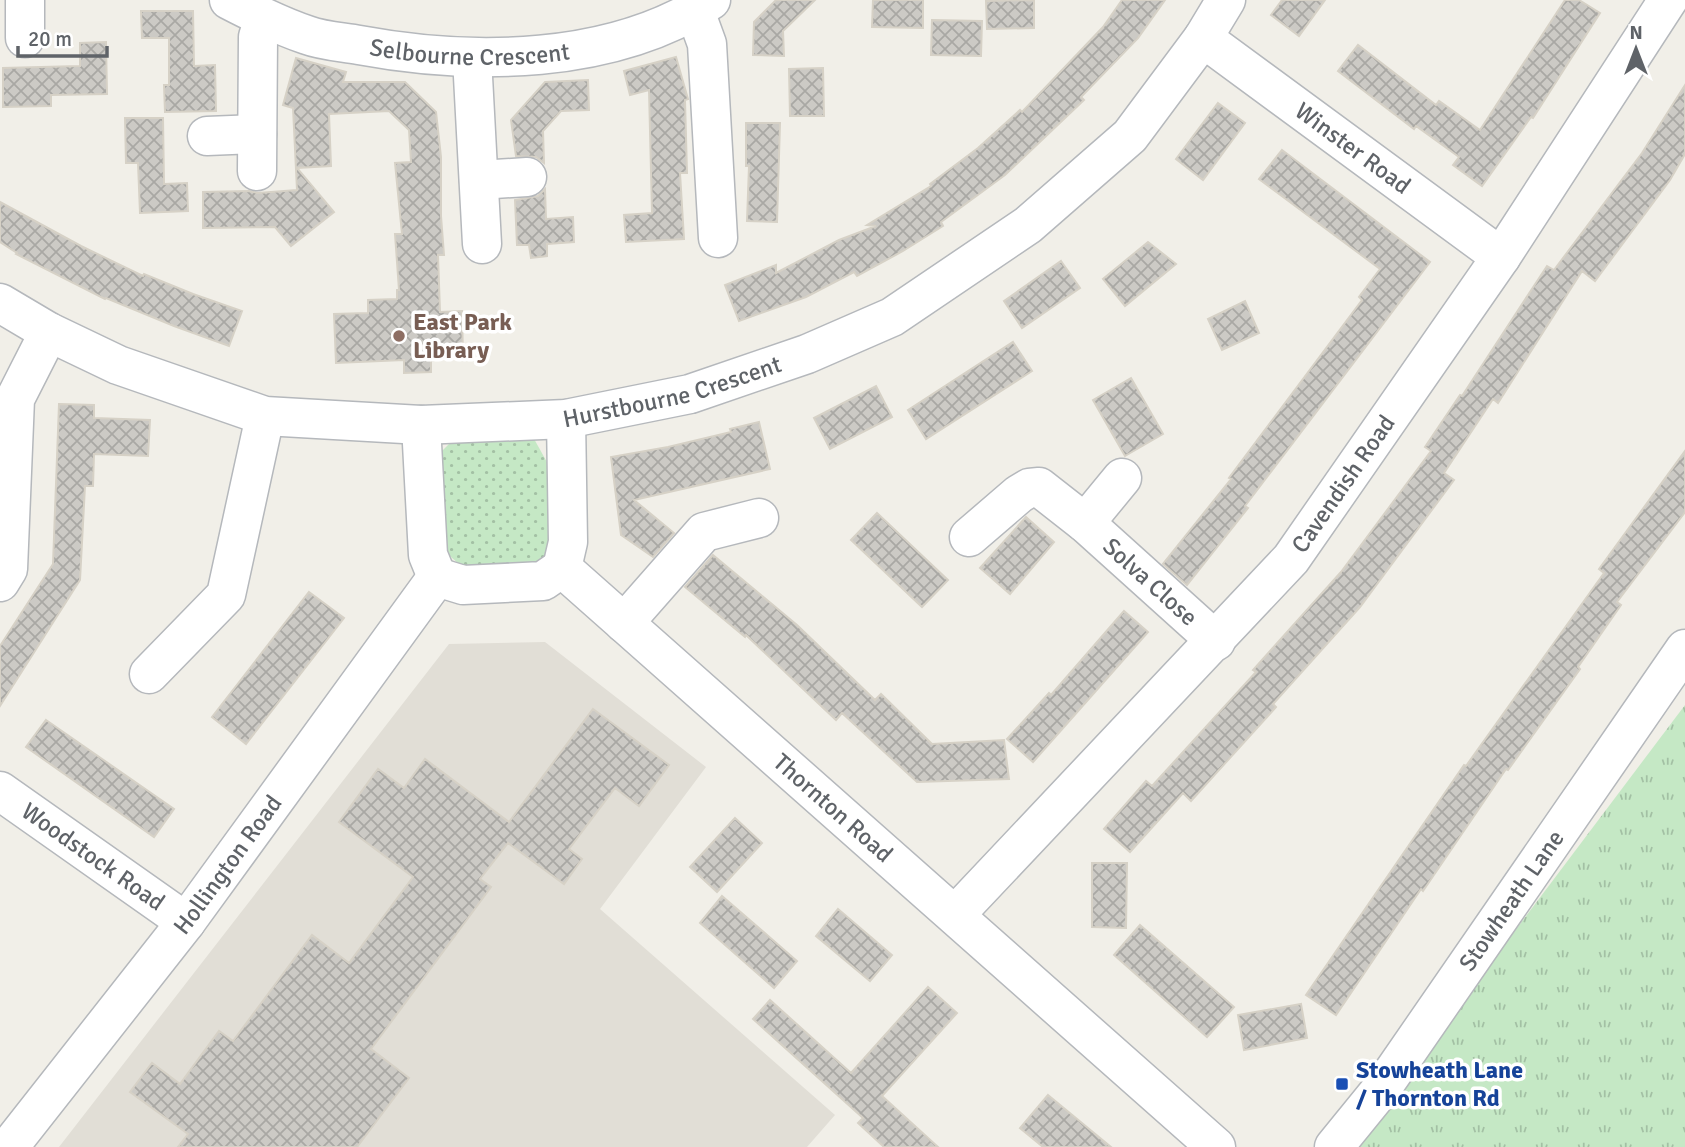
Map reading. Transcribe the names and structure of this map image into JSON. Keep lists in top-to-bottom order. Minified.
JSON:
{"streets":{"street":["Selbourne Crescent","Winster Road","Hurstbourne Crescent","Cavendish Road","Solva Close","Thornton Road","Woodstock Road","Hollington Road","Stowheath Lane"]},"crossings":[["Winster Road","Hurstbourne Crescent"],["Winster Road","Cavendish Road"],["Cavendish Road","Solva Close"],["Cavendish Road","Thornton Road"],["Woodstock Road","Hollington Road"]],"places":{"other":["East Park Library"],"transit":["Stowheath Lane / Thornton Rd"]},"scale_bar":"20 m","north":"top"}
